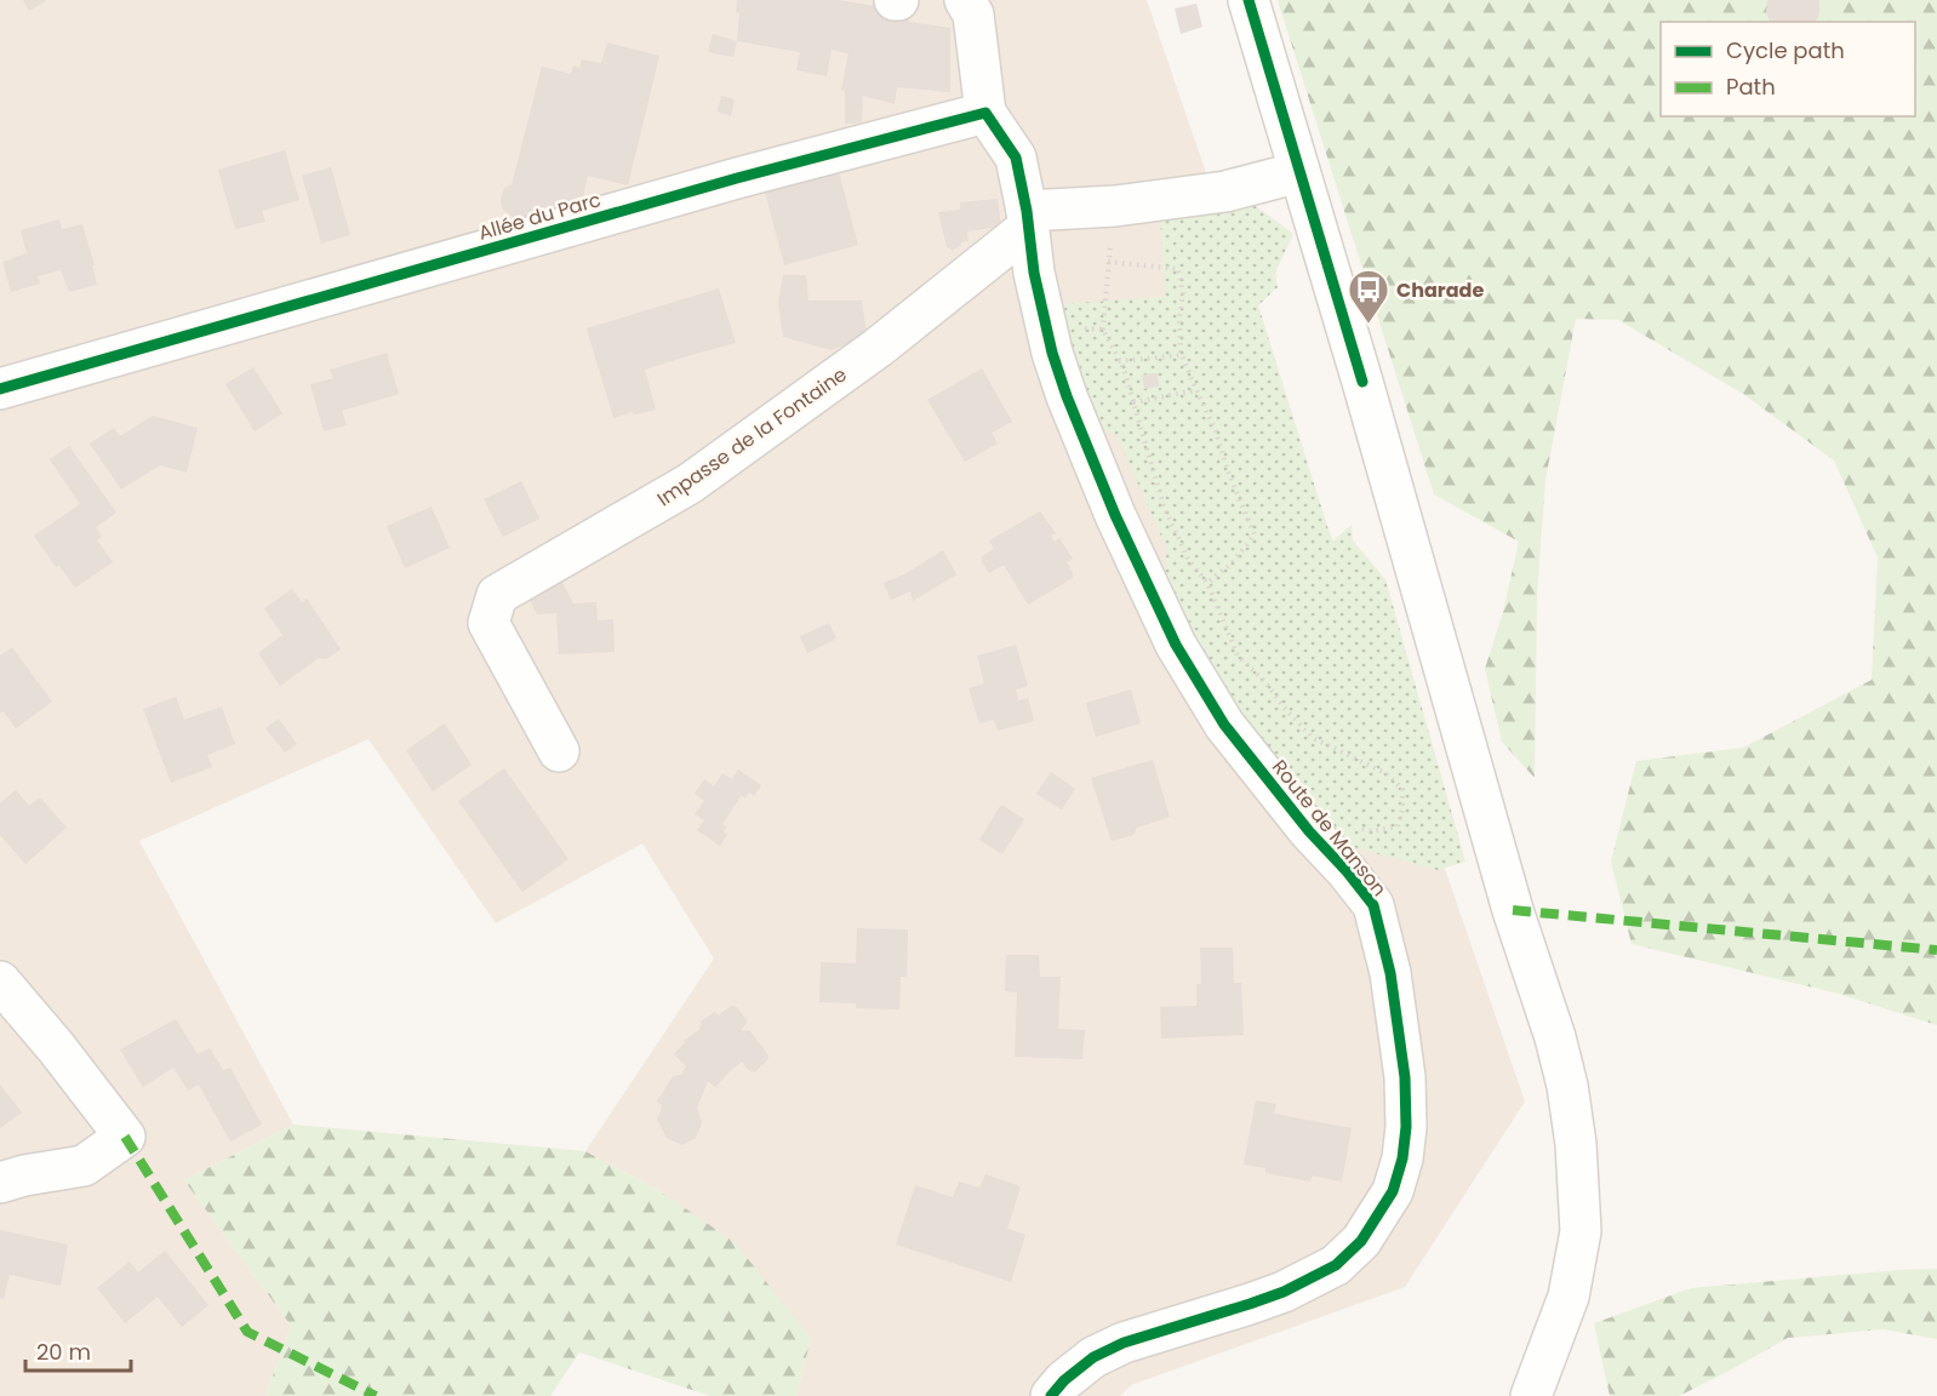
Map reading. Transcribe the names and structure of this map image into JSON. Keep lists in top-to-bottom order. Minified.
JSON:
{"streets":{"street":["Allée du Parc","Impasse de la Fontaine","Route de Manson"]},"crossings":[["Impasse de la Fontaine","Route de Manson"]],"places":{"bus stop":["Charade"]},"legend":["Cycle path","Path"],"scale_bar":"20 m"}
